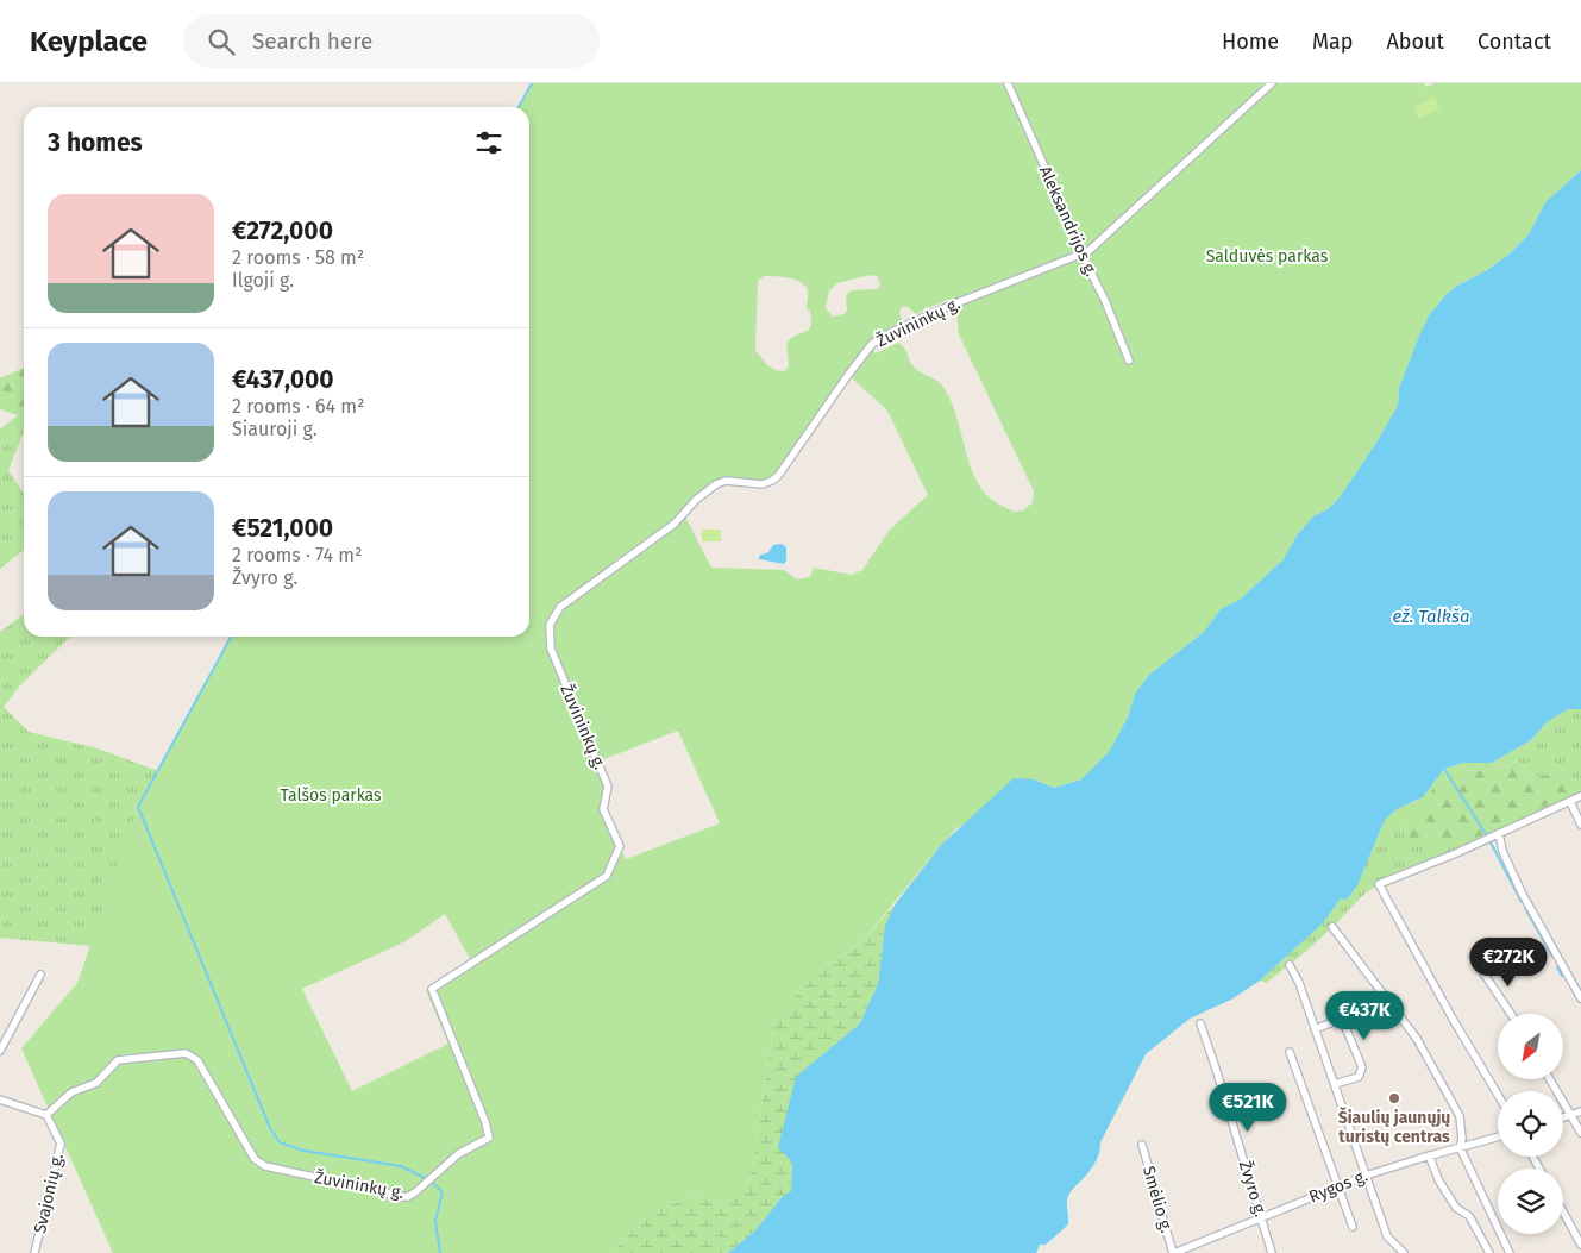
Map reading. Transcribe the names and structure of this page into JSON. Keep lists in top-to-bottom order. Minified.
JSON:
{"streets":{"street":["Aleksandrijos g.","Žuvininkų g.","Rygos g.","Žvyro g.","Svajonių g.","Smėlio g."]},"crossings":[["Aleksandrijos g.","Žuvininkų g."],["Žuvininkų g.","Svajonių g."],["Rygos g.","Žvyro g."],["Rygos g.","Smėlio g."]],"water":["ež. Talkša"],"parks":["Salduvės parkas","Talšos parkas"],"places":["Šiaulių jaunųjų turistų centras"],"north":"bottom left","page":{"header":"Keyplace","search":"Search here","nav":["Home","Map","About","Contact"],"heading":"3 homes","list":[{"name":"€272,000","note":"2 rooms · 58 m² · Ilgoji g."},{"name":"€437,000","note":"2 rooms · 64 m² · Siauroji g."},{"name":"€521,000","note":"2 rooms · 74 m² · Žvyro g."}],"price":["€272K","€437K","€521K"]}}
